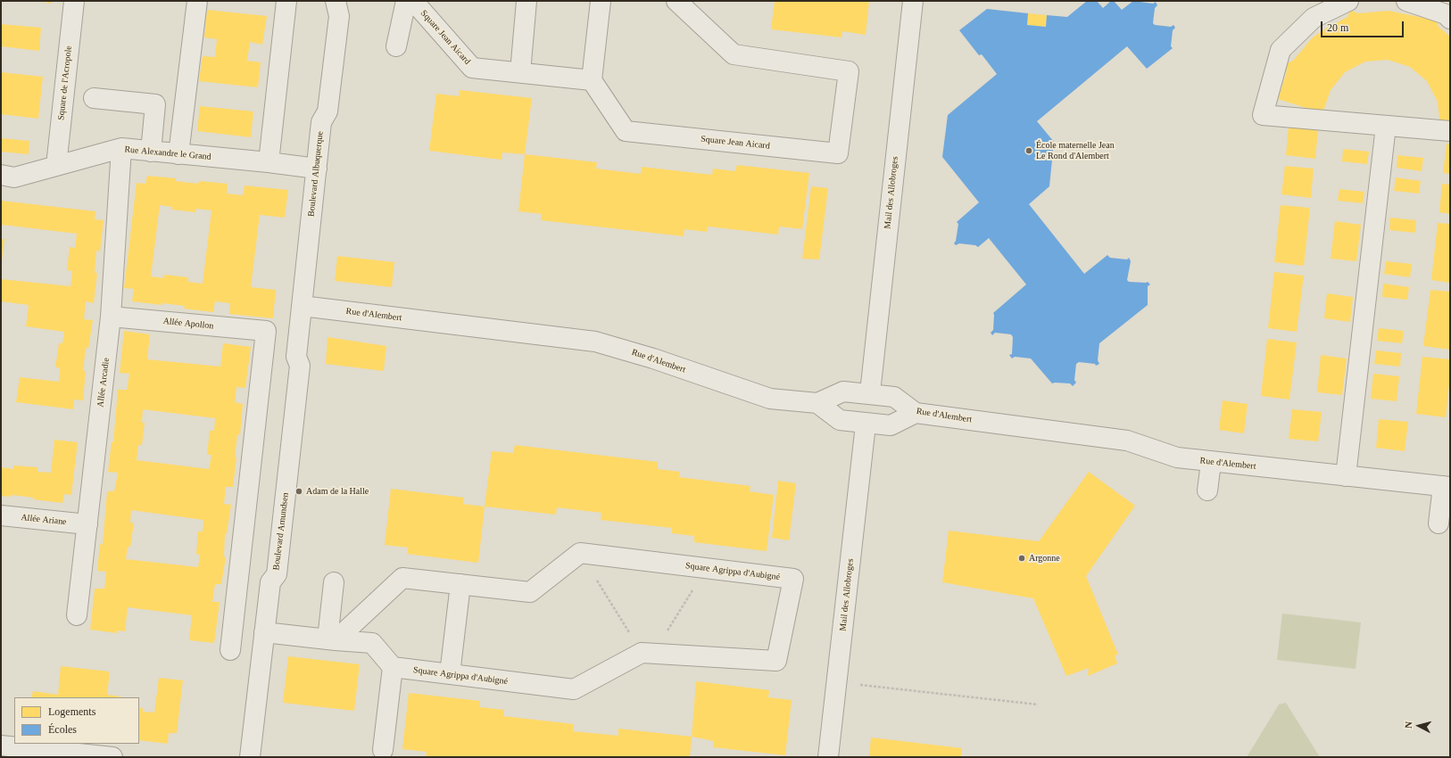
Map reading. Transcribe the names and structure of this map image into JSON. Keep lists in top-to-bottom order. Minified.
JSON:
{"streets":{"street":["Square Jean Aicard","Square de l'Acropole","Rue Alexandre le Grand","Boulevard Albuquerque","Mail des Allobroges","Rue d'Alembert","Allée Apollon","Allée Arcadie","Allée Ariane","Boulevard Amundsen","Square Agrippa d'Aubigné"]},"crossings":[["Square de l'Acropole","Rue Alexandre le Grand"],["Rue Alexandre le Grand","Boulevard Albuquerque"],["Rue Alexandre le Grand","Allée Arcadie"],["Boulevard Albuquerque","Rue d'Alembert"],["Boulevard Albuquerque","Boulevard Amundsen"],["Rue d'Alembert","Boulevard Amundsen"],["Allée Apollon","Allée Arcadie"],["Allée Arcadie","Allée Ariane"]],"places":["École maternelle Jean Le Rond d'Alembert","Adam de la Halle","Argonne"],"legend":["Logements","Écoles"],"scale_bar":"20 m","north":"left"}
